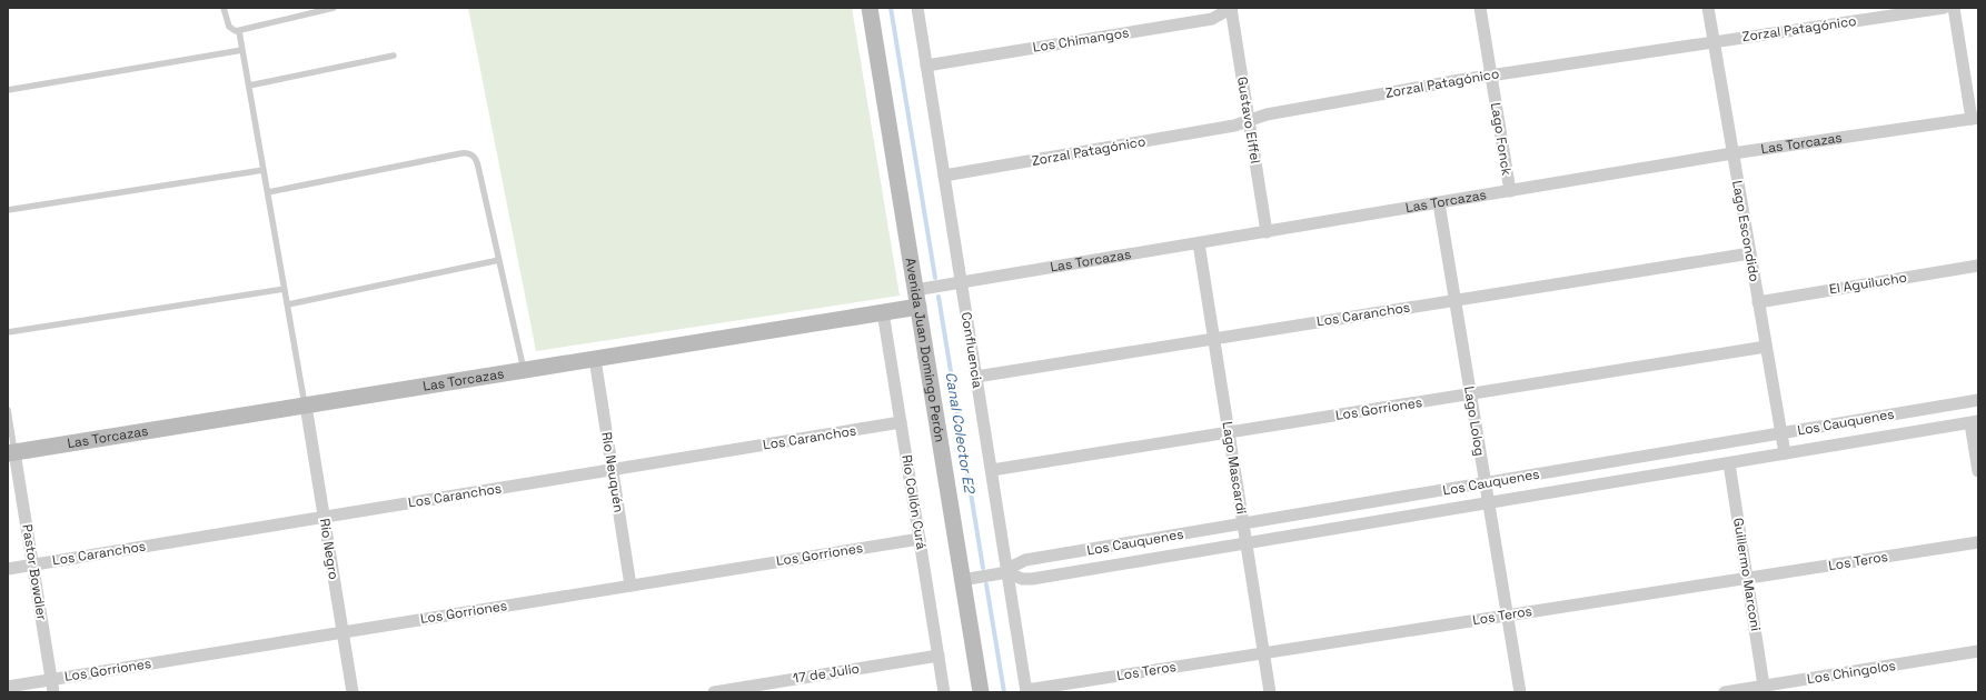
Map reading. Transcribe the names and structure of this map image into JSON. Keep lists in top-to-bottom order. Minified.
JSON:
{"streets":{"street":["Zorzal Patagónico","Los Chimangos","Gustavo Eiffel","Lago Fonck","Las Torcazas","Lago Escondido","El Aguilucho","Los Caranchos","Avenida Juan Domingo Perón","Confluencia","Los Gorriones","Lago Lolog","Los Cauquenes","Lago Mascardi","Río Neuquén","Río Collón Curá","Río Negro","Los Teros","Pastor Bowdler","Guillermo Marconi","Los Chingolos","17 de Julio"]},"crossings":[["Zorzal Patagónico","Gustavo Eiffel"],["Zorzal Patagónico","Lago Fonck"],["Zorzal Patagónico","Lago Escondido"],["Zorzal Patagónico","Confluencia"],["Los Chimangos","Gustavo Eiffel"],["Los Chimangos","Confluencia"],["Gustavo Eiffel","Las Torcazas"],["Lago Fonck","Las Torcazas"],["Las Torcazas","Lago Escondido"],["Las Torcazas","Avenida Juan Domingo Perón"],["Las Torcazas","Confluencia"],["Las Torcazas","Lago Lolog"],["Las Torcazas","Lago Mascardi"],["Las Torcazas","Río Neuquén"],["Las Torcazas","Río Collón Curá"],["Las Torcazas","Río Negro"],["Las Torcazas","Pastor Bowdler"],["Lago Escondido","El Aguilucho"],["Lago Escondido","Los Caranchos"],["Lago Escondido","Los Gorriones"],["Lago Escondido","Los Cauquenes"],["Los Caranchos","Confluencia"],["Los Caranchos","Lago Lolog"],["Los Caranchos","Lago Mascardi"],["Los Caranchos","Río Neuquén"],["Los Caranchos","Río Collón Curá"],["Los Caranchos","Río Negro"],["Los Caranchos","Pastor Bowdler"],["Avenida Juan Domingo Perón","Los Cauquenes"],["Confluencia","Los Gorriones"],["Confluencia","Los Cauquenes"],["Confluencia","Los Teros"],["Los Gorriones","Lago Lolog"],["Los Gorriones","Lago Mascardi"],["Los Gorriones","Río Neuquén"],["Los Gorriones","Río Collón Curá"],["Los Gorriones","Río Negro"],["Los Gorriones","Pastor Bowdler"],["Lago Lolog","Los Cauquenes"],["Lago Lolog","Los Teros"],["Los Cauquenes","Lago Mascardi"],["Los Cauquenes","Guillermo Marconi"],["Lago Mascardi","Los Teros"],["Río Collón Curá","17 de Julio"],["Los Teros","Guillermo Marconi"],["Guillermo Marconi","Los Chingolos"]],"water":["Canal Colector E2"]}
